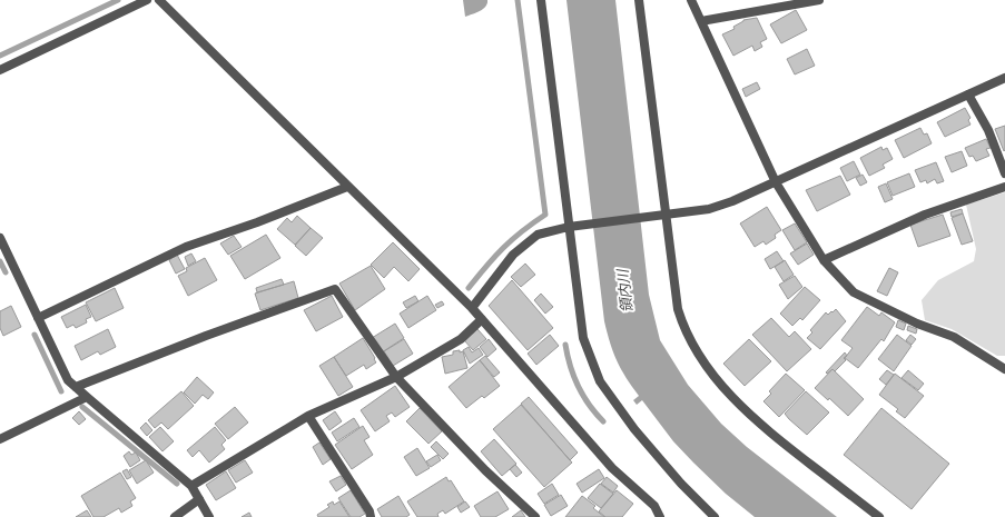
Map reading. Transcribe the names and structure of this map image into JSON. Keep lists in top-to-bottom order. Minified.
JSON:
{"water":["領内川"]}
